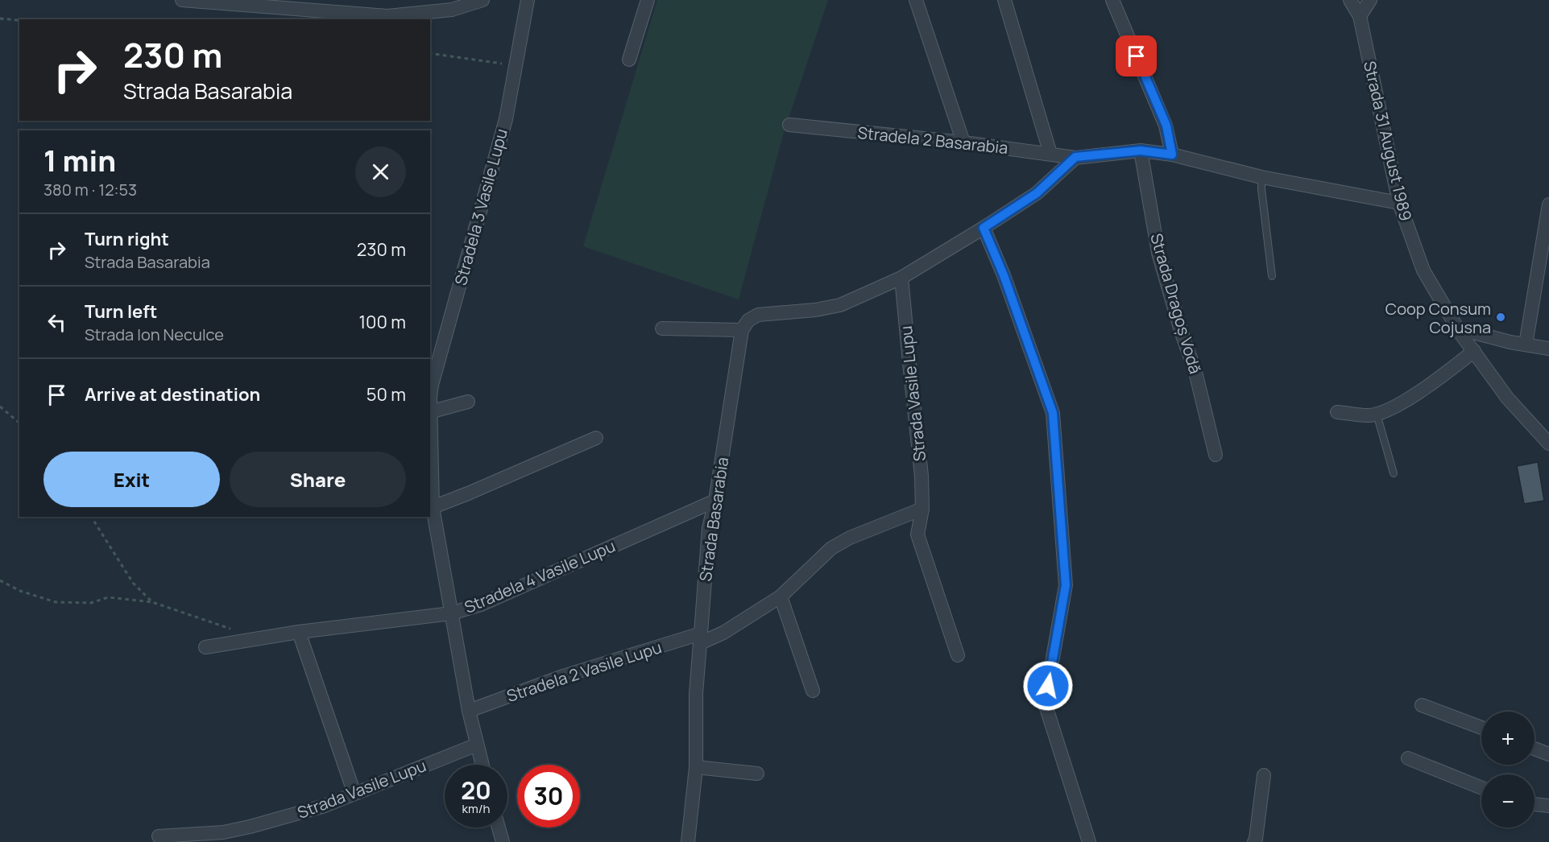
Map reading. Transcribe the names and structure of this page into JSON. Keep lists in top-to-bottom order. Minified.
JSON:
{"streets":{"street":["Stradela 2 Basarabia","Strada 31 August 1989","Stradela 3 Vasile Lupu","Strada Dragoș Vodă","Strada Vasile Lupu","Strada Basarabia","Stradela 4 Vasile Lupu","Stradela 2 Vasile Lupu"]},"crossings":[["Stradela 3 Vasile Lupu","Strada Vasile Lupu"],["Stradela 3 Vasile Lupu","Stradela 4 Vasile Lupu"],["Stradela 3 Vasile Lupu","Stradela 2 Vasile Lupu"],["Strada Basarabia","Stradela 4 Vasile Lupu"],["Strada Basarabia","Stradela 2 Vasile Lupu"]],"places":["Coop Consum Cojusna"],"page":{"turn":["230 m","Strada Basarabia"],"heading":["1 min","380 m · 12:53"],"list":[{"name":"Turn right","note":"Strada Basarabia","value":"230 m"},{"name":"Turn left","note":"Strada Ion Neculce","value":"100 m"},{"name":"Arrive at destination","value":"50 m"}],"buttons":["Exit","Share"],"map_buttons":["+","−"],"speed":"20 km/h","limit":"30"}}
